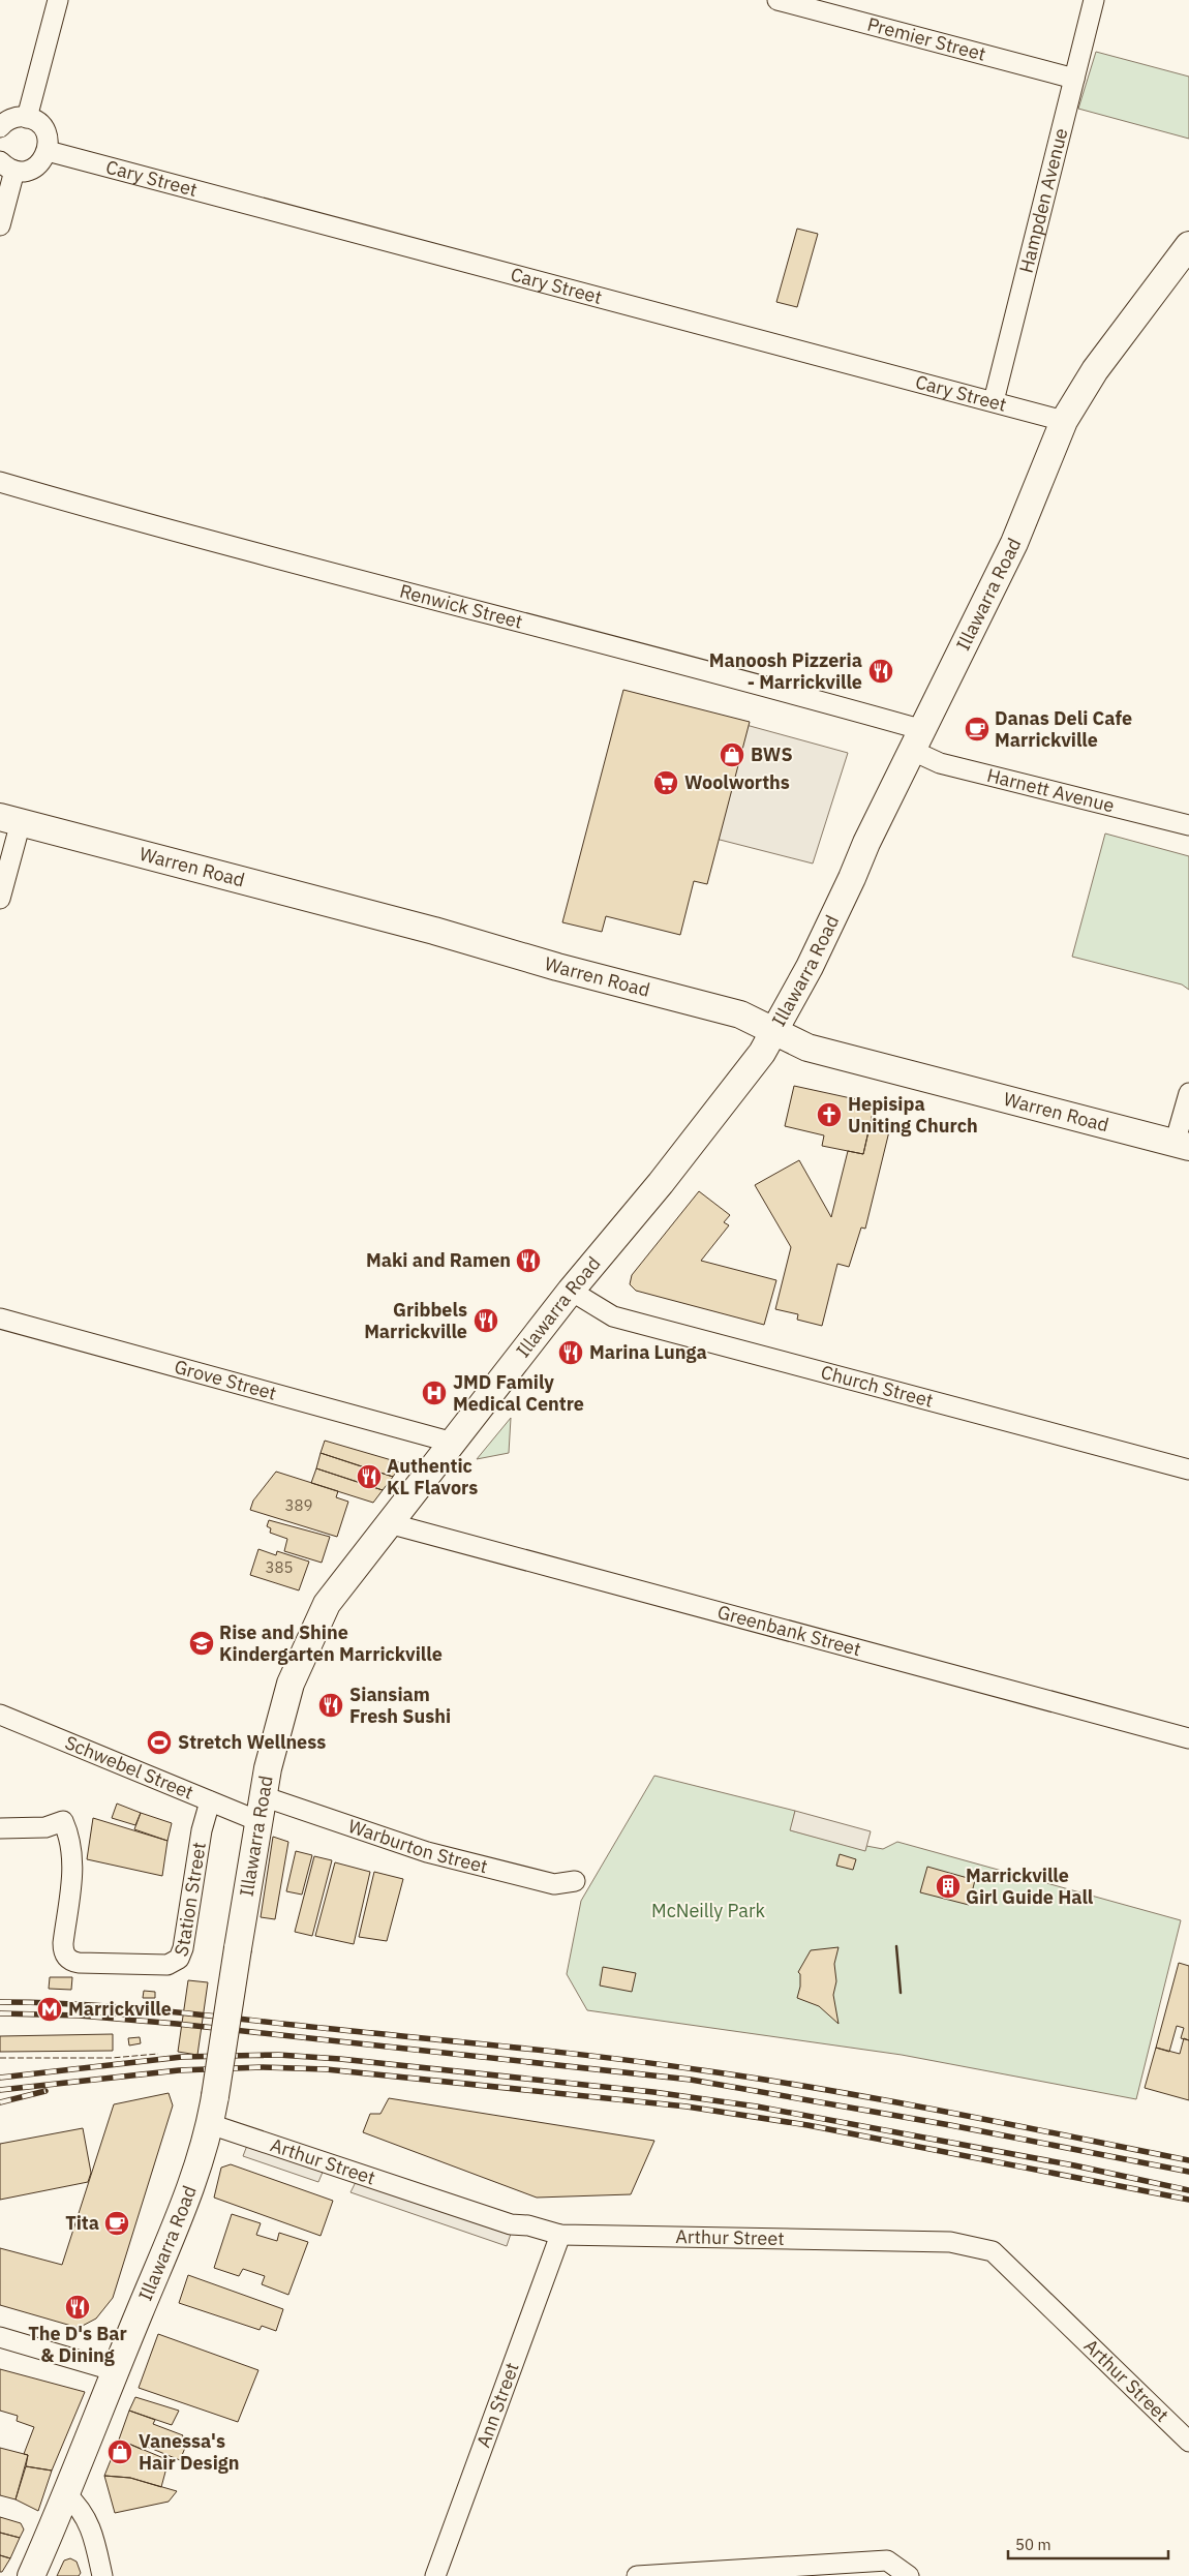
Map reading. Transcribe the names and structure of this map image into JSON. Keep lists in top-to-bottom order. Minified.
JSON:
{"streets":{"main road":["Illawarra Road","Warren Road"],"street":["Premier Street","Cary Street","Hampden Avenue","Renwick Street","Harnett Avenue","Grove Street","Church Street","Greenbank Street","Schwebel Street","Warburton Street","Station Street","Arthur Street","Ann Street"]},"crossings":[["Premier Street","Hampden Avenue"],["Cary Street","Hampden Avenue"],["Cary Street","Illawarra Road"],["Illawarra Road","Renwick Street"],["Illawarra Road","Harnett Avenue"],["Illawarra Road","Warren Road"],["Illawarra Road","Grove Street"],["Illawarra Road","Church Street"],["Illawarra Road","Greenbank Street"],["Illawarra Road","Schwebel Street"],["Illawarra Road","Warburton Street"],["Illawarra Road","Arthur Street"],["Renwick Street","Harnett Avenue"],["Schwebel Street","Warburton Street"],["Schwebel Street","Station Street"],["Arthur Street","Ann Street"]],"parks":["McNeilly Park"],"places":{"restaurant":["Manoosh Pizzeria - Marrickville","Maki and Ramen","Gribbels Marrickville","Marina Lunga","Authentic KL Flavors","Siansiam Fresh Sushi","The D's Bar & Dining"],"cafe":["Danas Deli Cafe Marrickville","Tita"],"shop":["BWS","Vanessa's Hair Design"],"supermarket":["Woolworths"],"church":["Hepisipa Uniting Church"],"hospital":["JMD Family Medical Centre"],"school or university":["Rise and Shine Kindergarten Marrickville"],"sports":["Stretch Wellness"],"building":["Marrickville Girl Guide Hall"],"metro station":["Marrickville"]},"house_numbers":["389","385"],"scale_bar":"50 m"}
